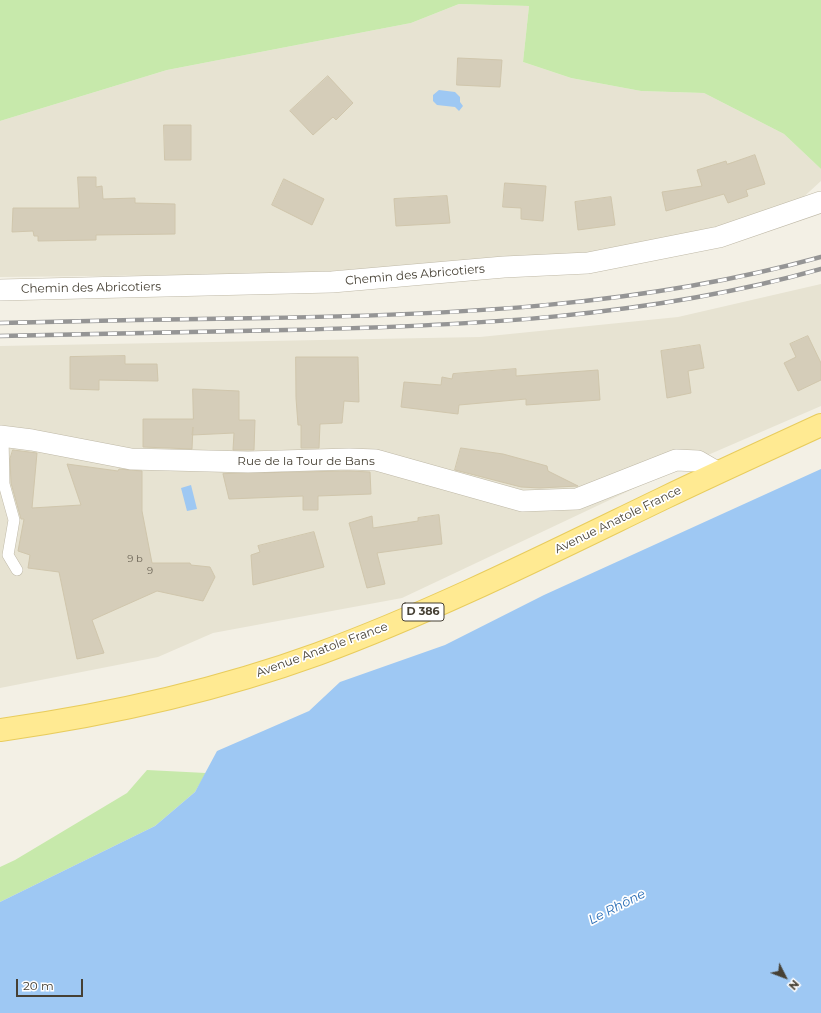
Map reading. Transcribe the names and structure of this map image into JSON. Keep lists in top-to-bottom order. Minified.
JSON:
{"streets":{"main road":["Avenue Anatole France","D 386"],"street":["Chemin des Abricotiers","Rue de la Tour de Bans"]},"crossings":[["Rue de la Tour de Bans","Avenue Anatole France"]],"water":["Le Rhône"],"house_numbers":["9 b","9"],"scale_bar":"20 m","north":"bottom right"}
